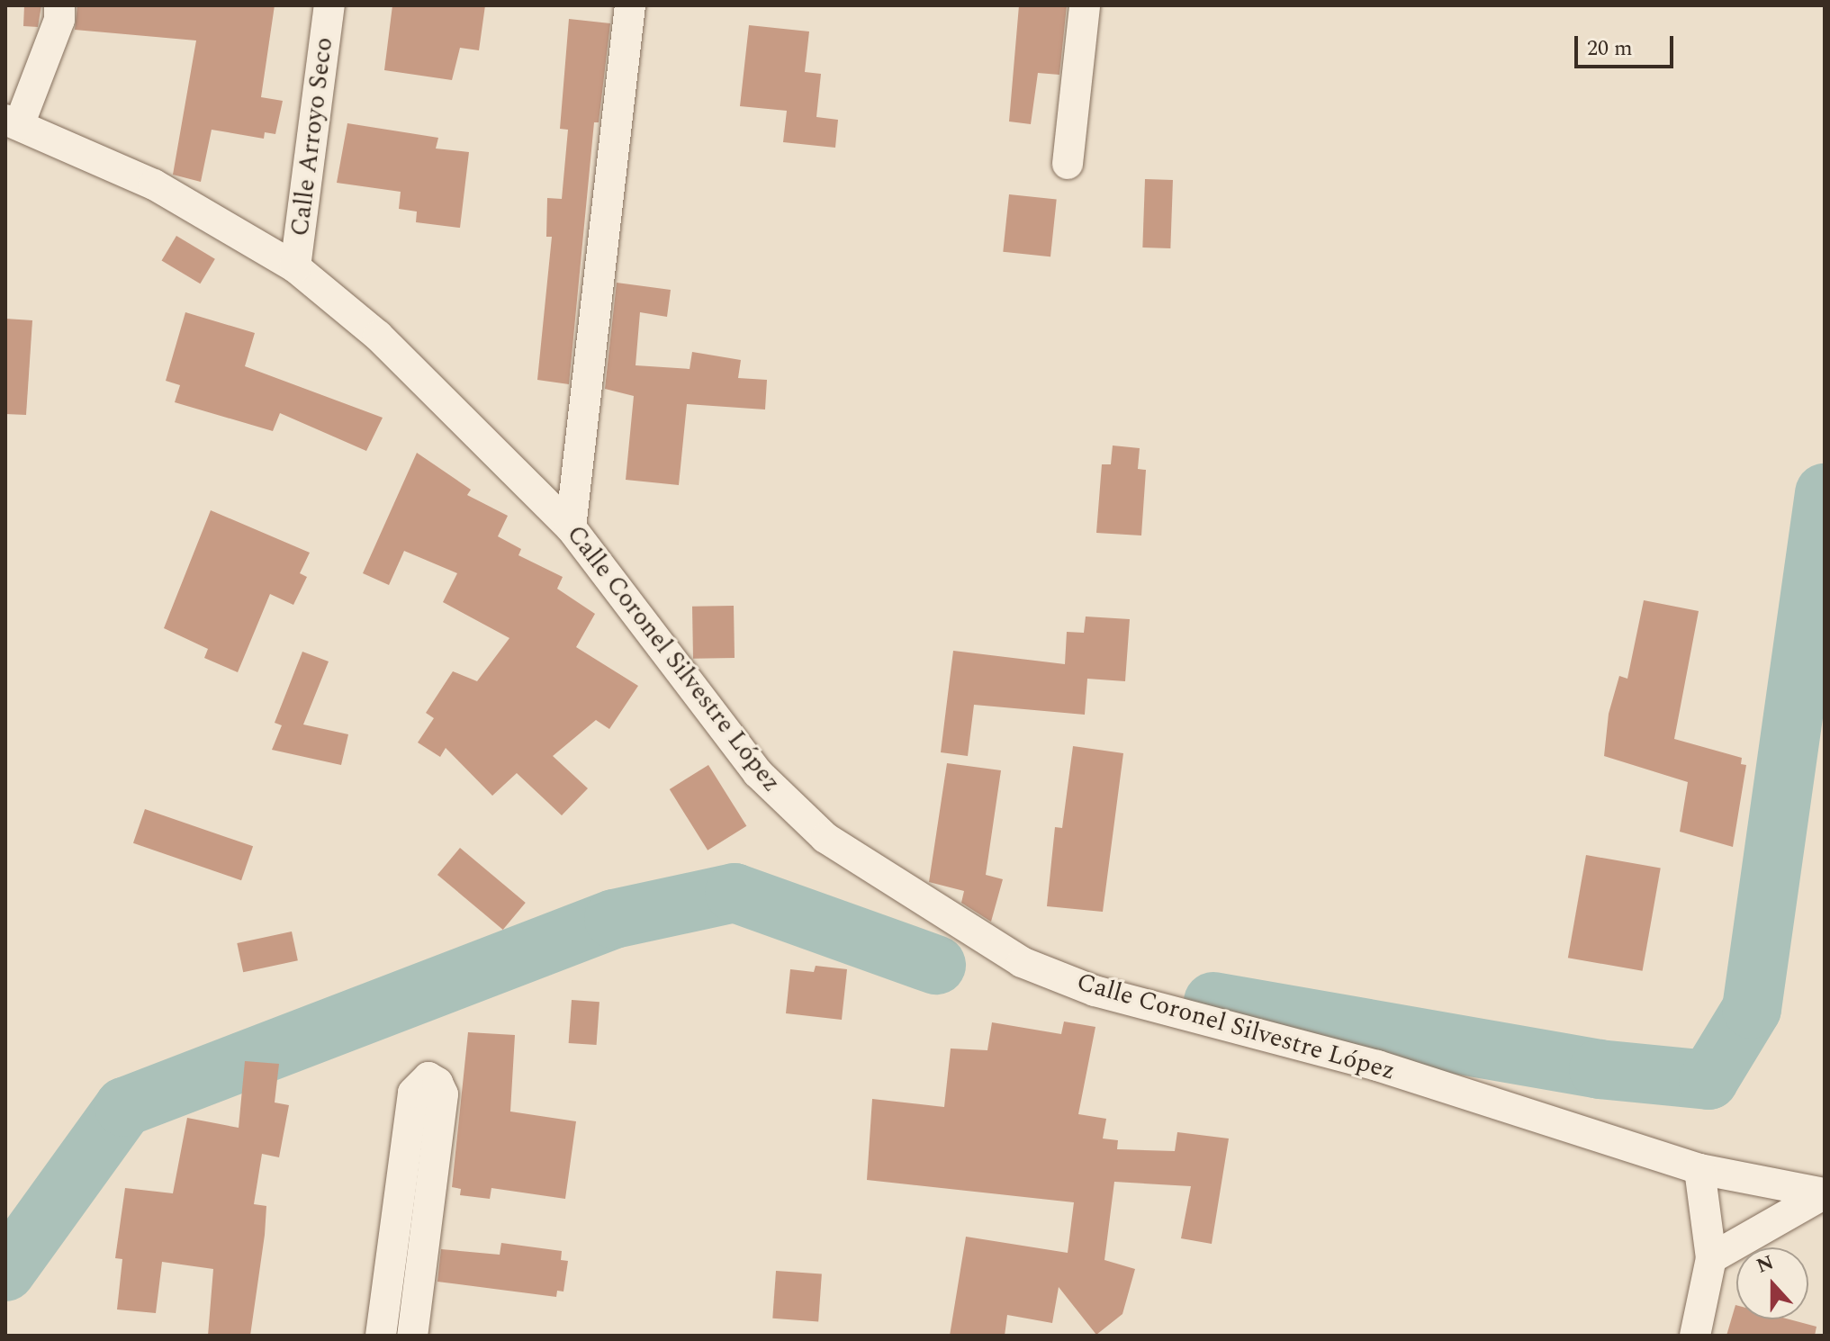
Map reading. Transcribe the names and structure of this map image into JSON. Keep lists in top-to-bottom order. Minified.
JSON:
{"streets":{"street":["Calle Arroyo Seco","Calle Coronel Silvestre López"]},"crossings":[["Calle Arroyo Seco","Calle Coronel Silvestre López"]],"scale_bar":"20 m","north":"top"}
